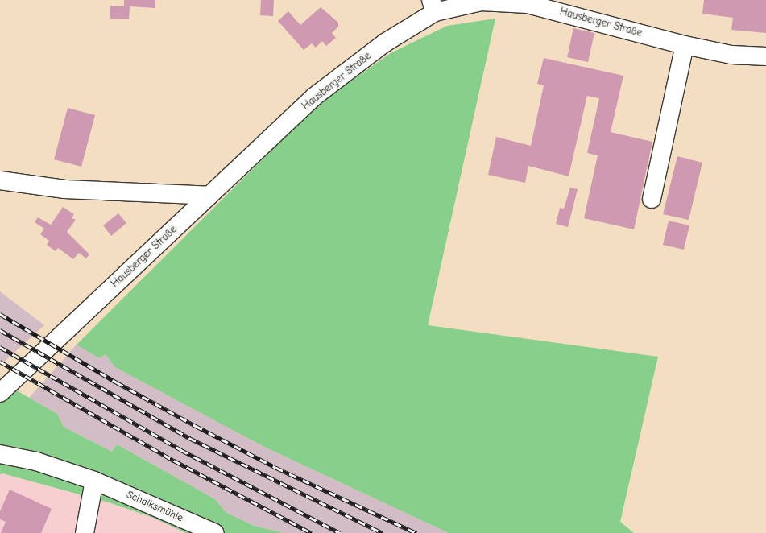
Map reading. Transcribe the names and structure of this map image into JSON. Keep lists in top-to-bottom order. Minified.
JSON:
{"streets":{"main road":["Hausberger Straße","Schalksmühle"]}}
